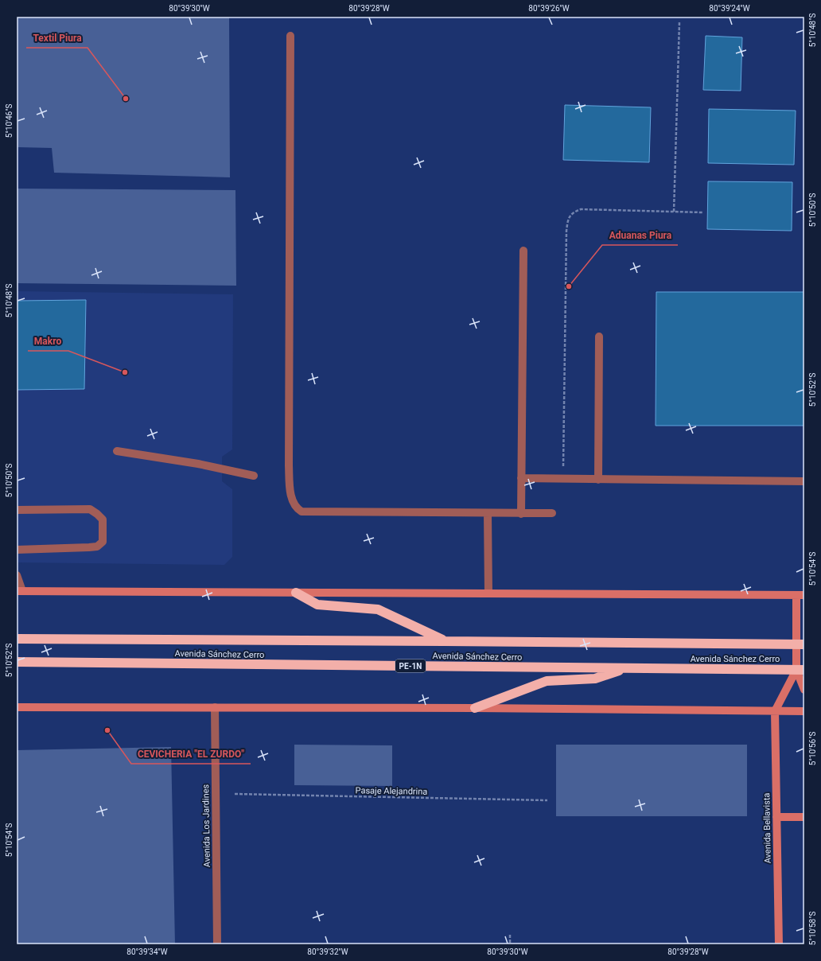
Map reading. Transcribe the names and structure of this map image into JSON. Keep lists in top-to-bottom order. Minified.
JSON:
{"streets":{"highway":["Avenida Sánchez Cerro","PE-1N"],"main road":["Avenida Bellavista"],"street":["Avenida Los Jardines"],"path":["Pasaje Alejandrina"]},"places":["Textil Piura","Aduanas Piura","Makro","CEVICHERIA \"EL ZURDO\""],"coordinates":["80°39'30\"W","80°39'28\"W","80°39'26\"W","80°39'24\"W","5°10'48\"S","5°10'46\"S","5°10'50\"S","5°10'52\"S","5°10'54\"S","5°10'56\"S","5°10'58\"S","80°39'34\"W","80°39'32\"W"]}
